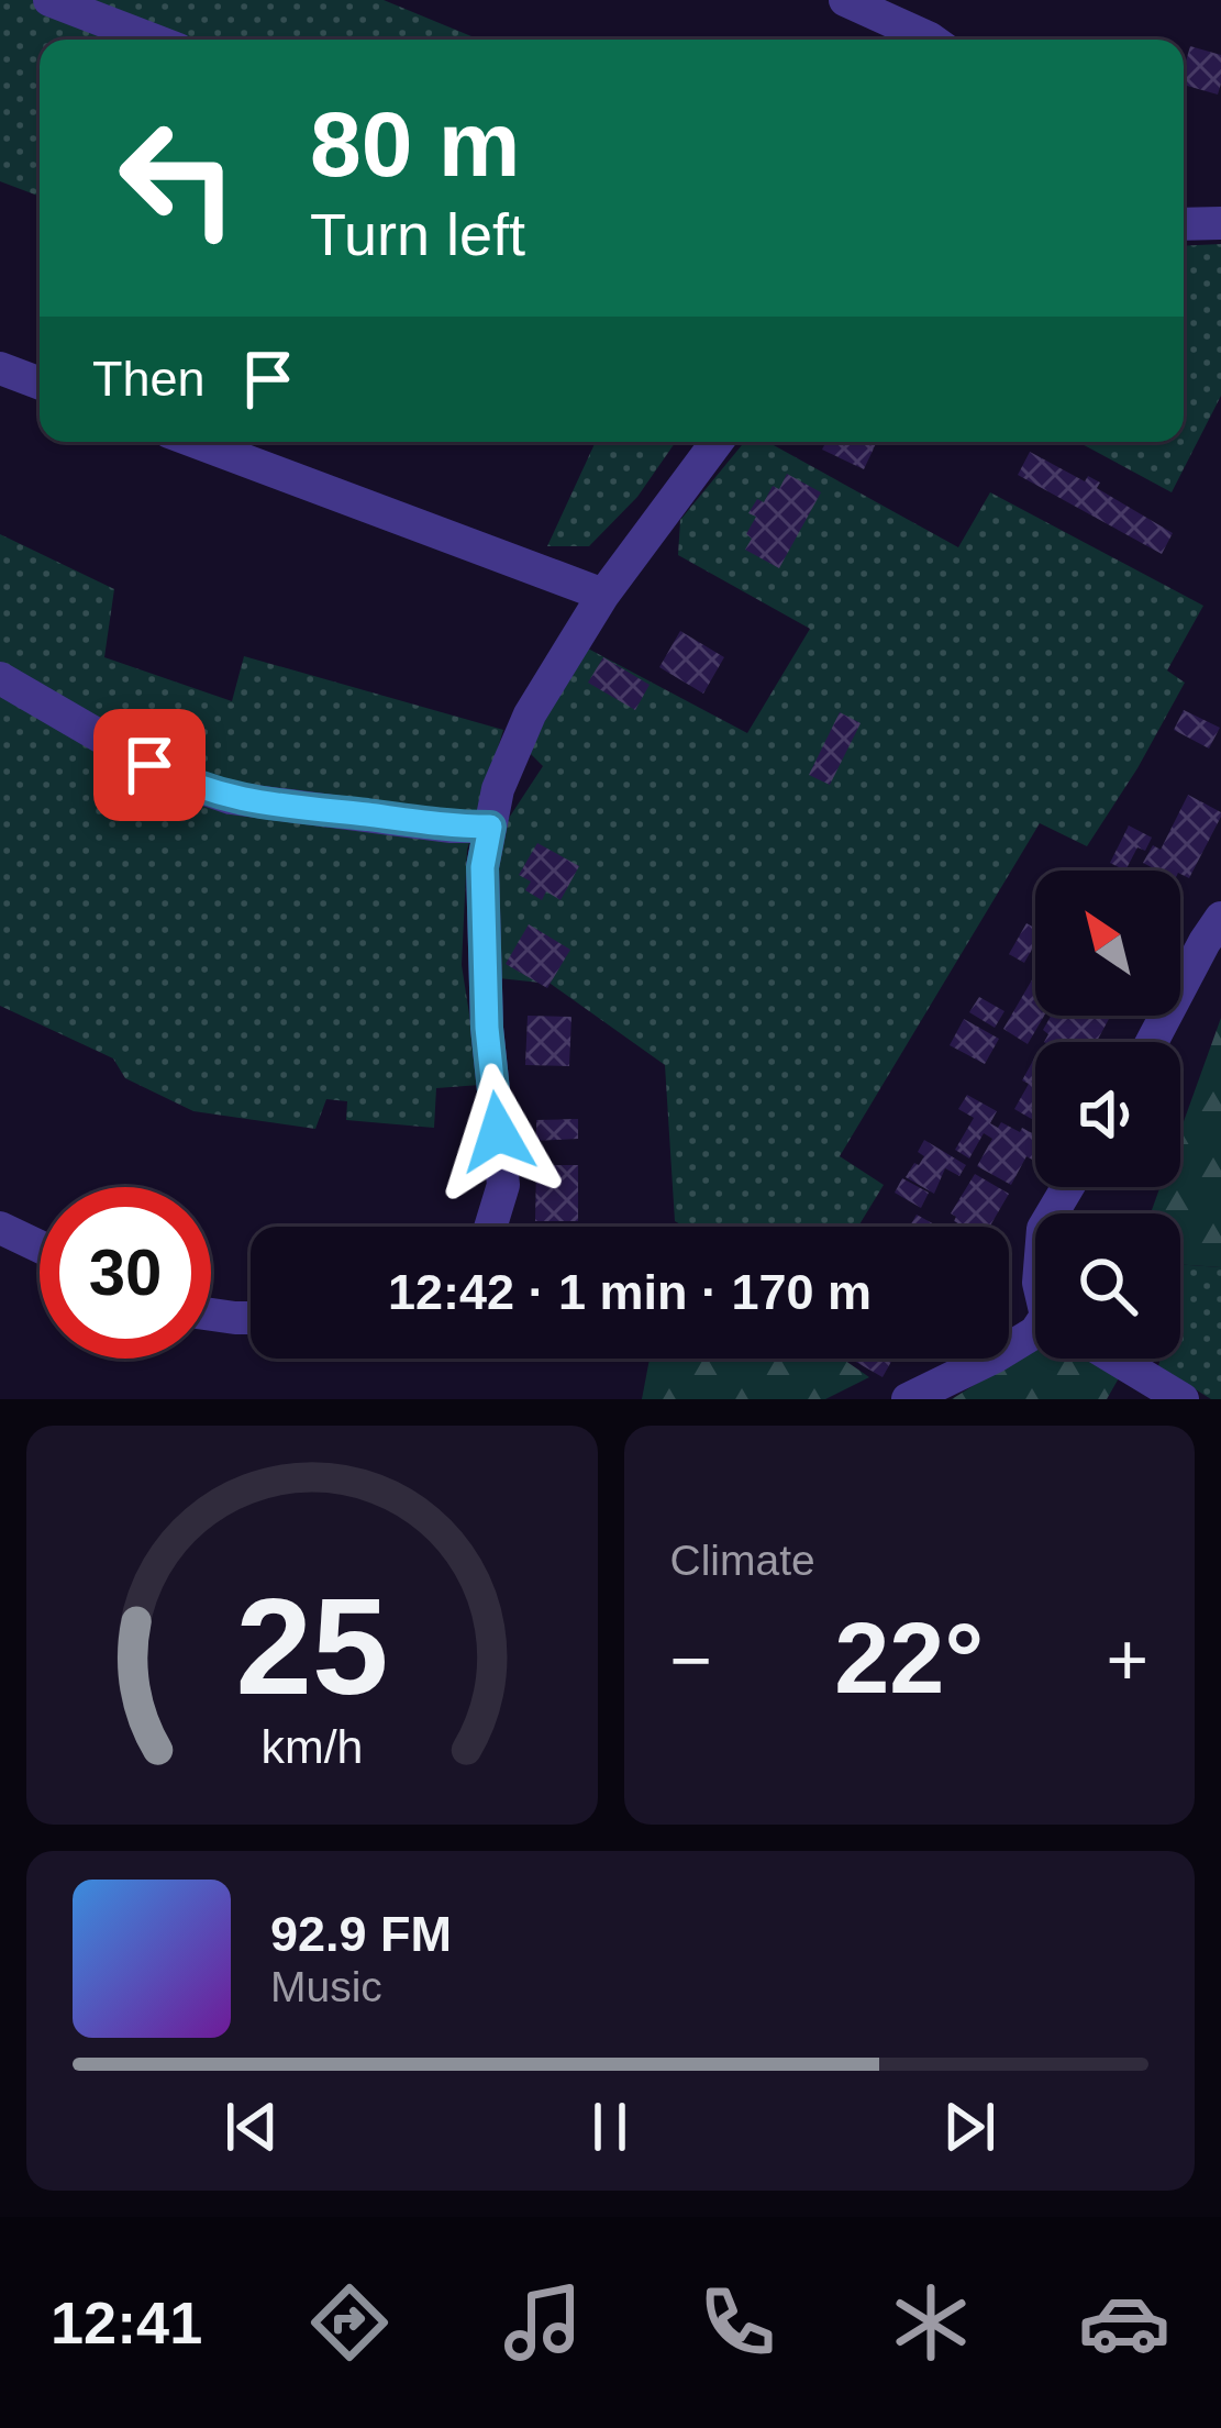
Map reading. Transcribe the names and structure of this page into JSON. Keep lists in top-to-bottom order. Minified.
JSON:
{"north":"top left","page":{"turn":["80 m","Turn left"],"then":"Then","limit":"30","trip":"12:42 · 1 min · 170 m","tile":"Climate","heat":["−","22°","+"],"song":["92.9 FM","Music"],"tabs":"12:41","gauge":["25","km/h"]}}
